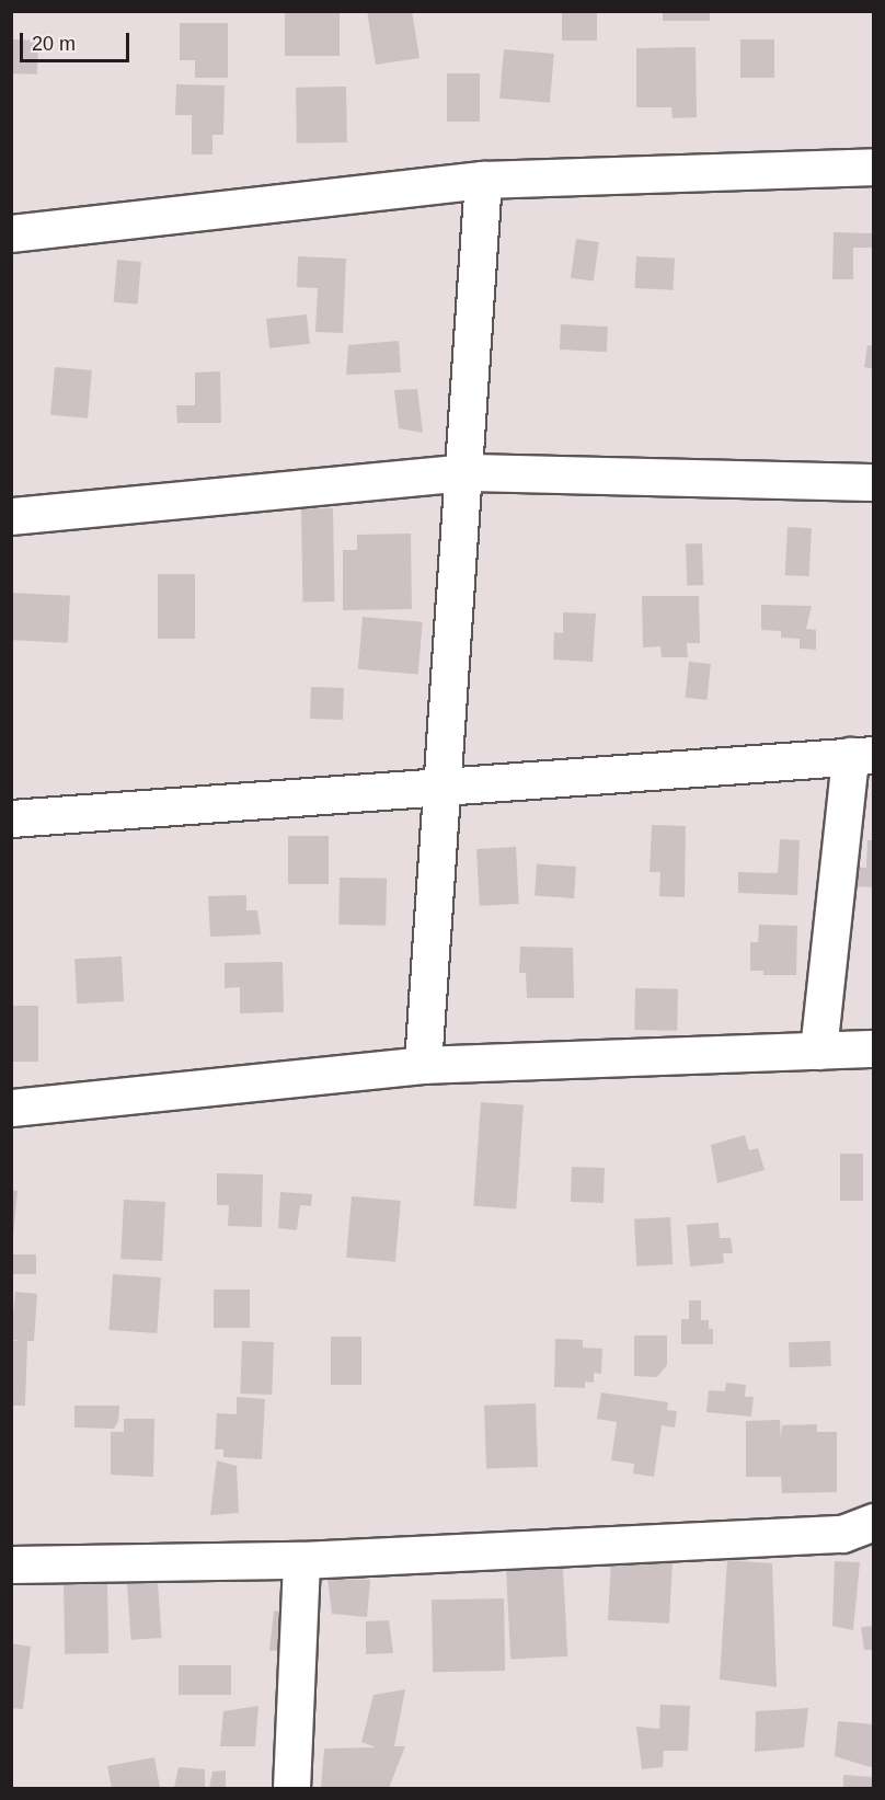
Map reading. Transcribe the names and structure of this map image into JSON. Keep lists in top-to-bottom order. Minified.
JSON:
{"scale_bar":"20 m"}
